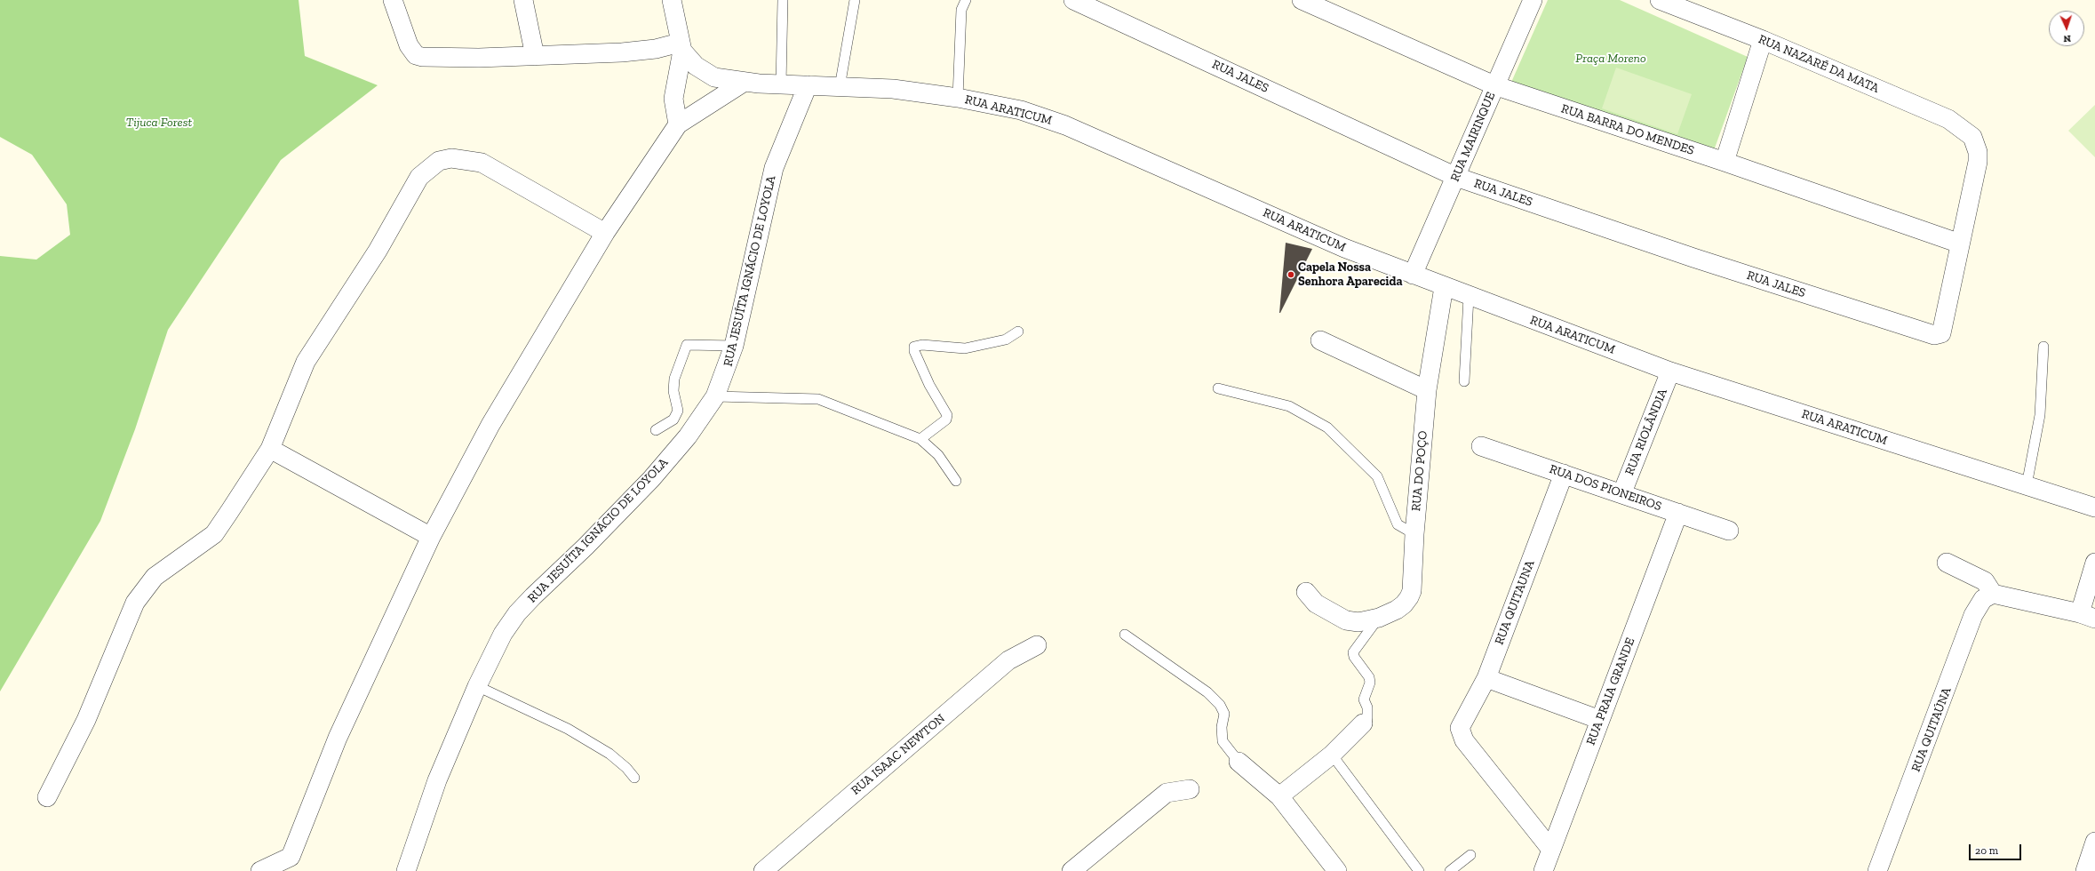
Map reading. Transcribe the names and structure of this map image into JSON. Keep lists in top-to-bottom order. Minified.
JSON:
{"streets":{"street":["RUA NAZARÉ DA MATA","RUA JALES","RUA ARATICUM","RUA BARRA DO MENDES","RUA MAIRINQUE","RUA JESUÍTA IGNÁCIO DE LOYOLA","RUA RIOLÂNDIA","RUA DO POÇO","RUA DOS PIONEIROS","RUA QUITAUNA","RUA PRAIA GRANDE","RUA QUITAÚNA","RUA ISAAC NEWTON"]},"crossings":[["RUA NAZARÉ DA MATA","RUA JALES"],["RUA NAZARÉ DA MATA","RUA BARRA DO MENDES"],["RUA JALES","RUA BARRA DO MENDES"],["RUA JALES","RUA MAIRINQUE"],["RUA ARATICUM","RUA MAIRINQUE"],["RUA ARATICUM","RUA JESUÍTA IGNÁCIO DE LOYOLA"],["RUA ARATICUM","RUA RIOLÂNDIA"],["RUA ARATICUM","RUA DO POÇO"],["RUA BARRA DO MENDES","RUA MAIRINQUE"],["RUA RIOLÂNDIA","RUA DOS PIONEIROS"],["RUA DOS PIONEIROS","RUA QUITAUNA"],["RUA DOS PIONEIROS","RUA PRAIA GRANDE"],["RUA QUITAUNA","RUA PRAIA GRANDE"]],"parks":["Praça Moreno","Tijuca Forest"],"places":["Capela Nossa Senhora Aparecida"],"scale_bar":"20 m","north":"bottom"}
